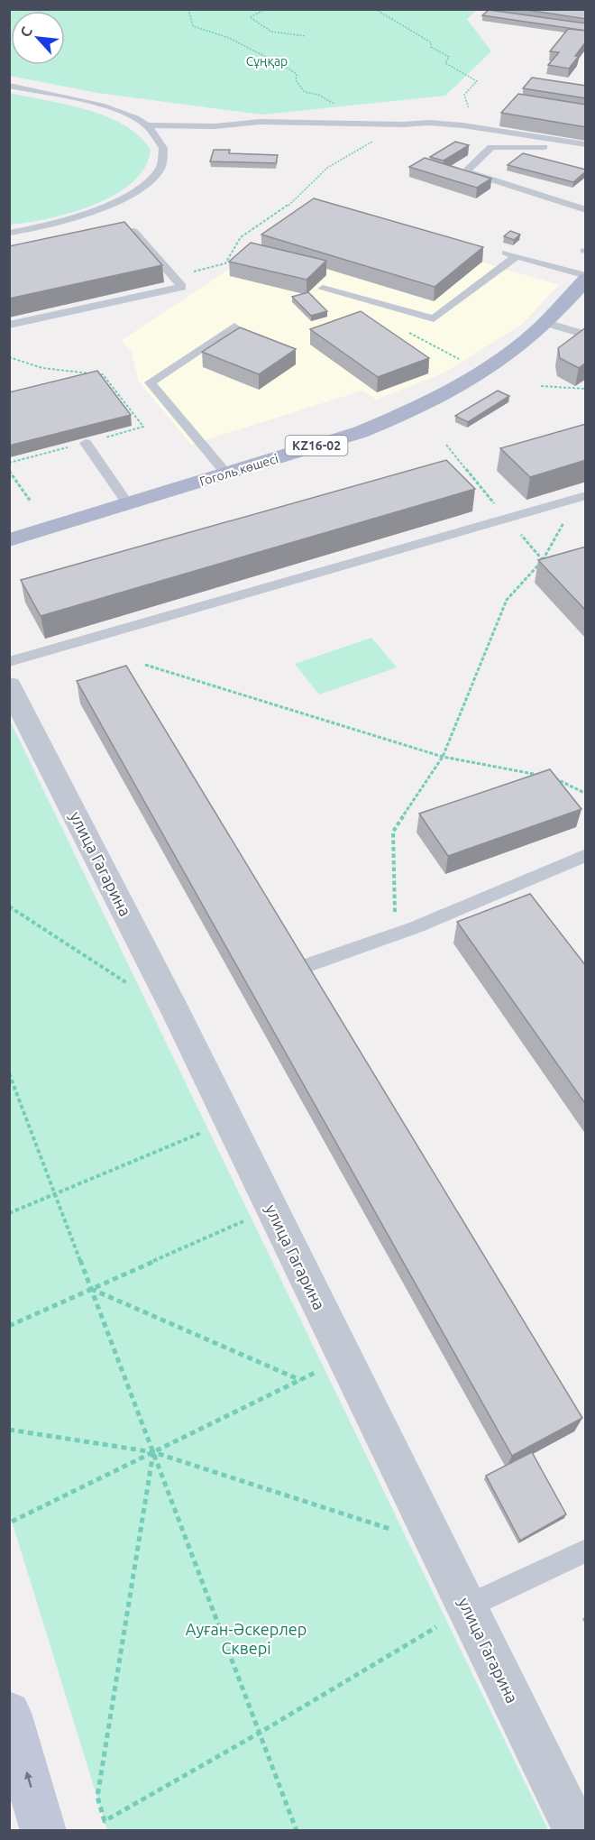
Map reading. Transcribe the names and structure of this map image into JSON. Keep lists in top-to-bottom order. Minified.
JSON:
{"streets":{"main road":["KZ16-02","Гоголь көшесі"],"street":["улица Гагарина"]},"parks":["Сұңқар","Ауған-Әскерлер Сквері"],"north":"top left"}
